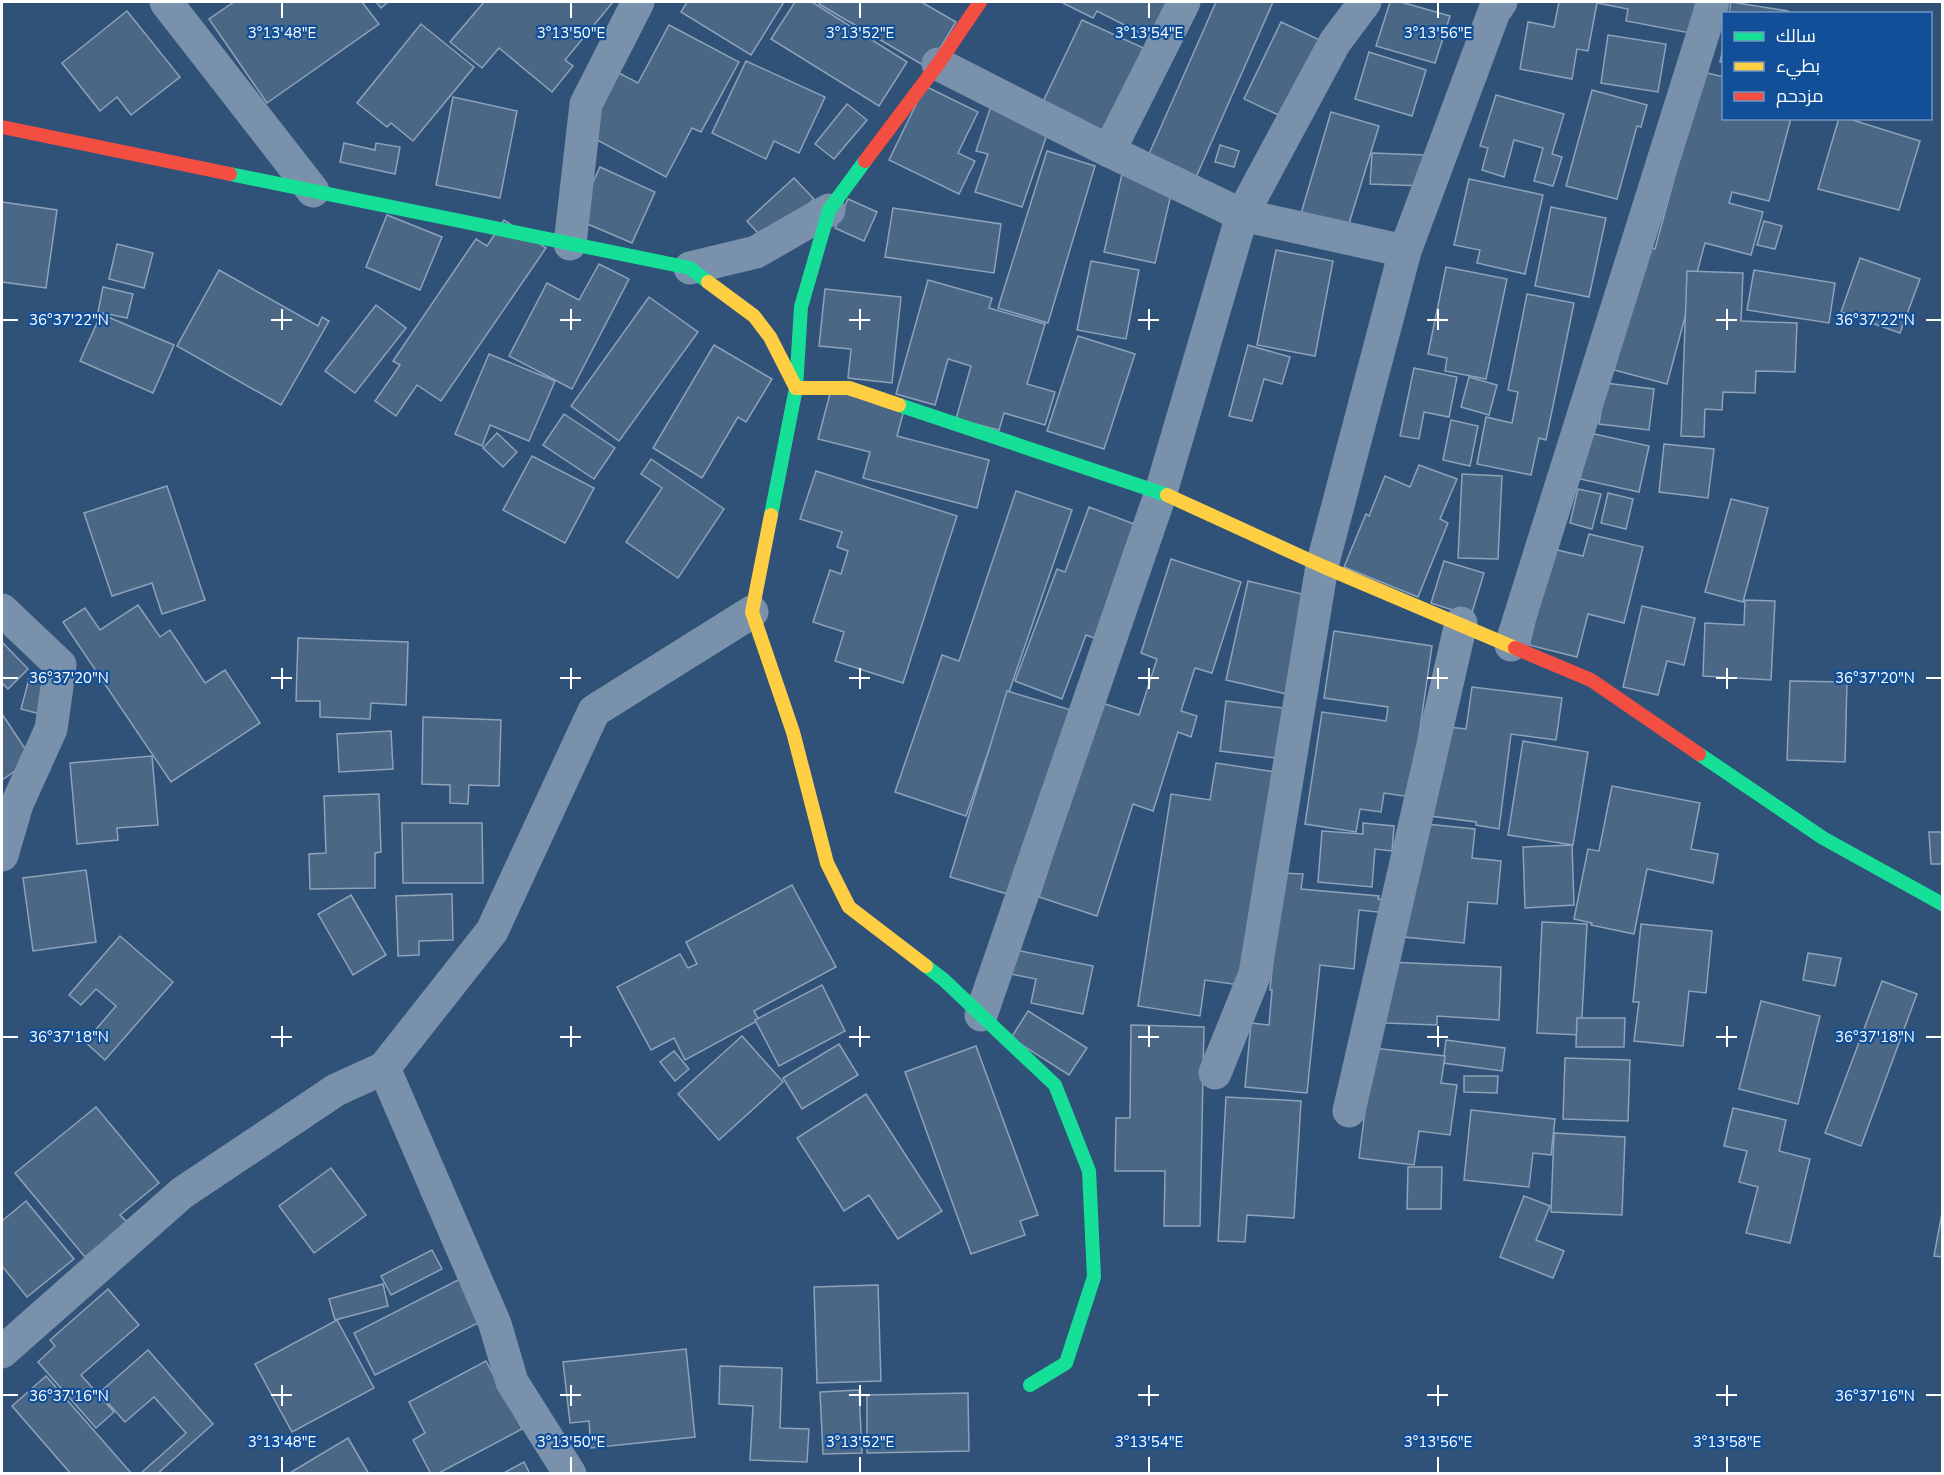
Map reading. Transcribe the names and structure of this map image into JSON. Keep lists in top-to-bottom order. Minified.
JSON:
{"legend":["سالك","بطيء","مزدحم"],"coordinates":["3°13'48\"E","3°13'50\"E","3°13'52\"E","3°13'54\"E","3°13'56\"E","36°37'22\"N","36°37'20\"N","36°37'18\"N","36°37'16\"N","3°13'58\"E"]}
